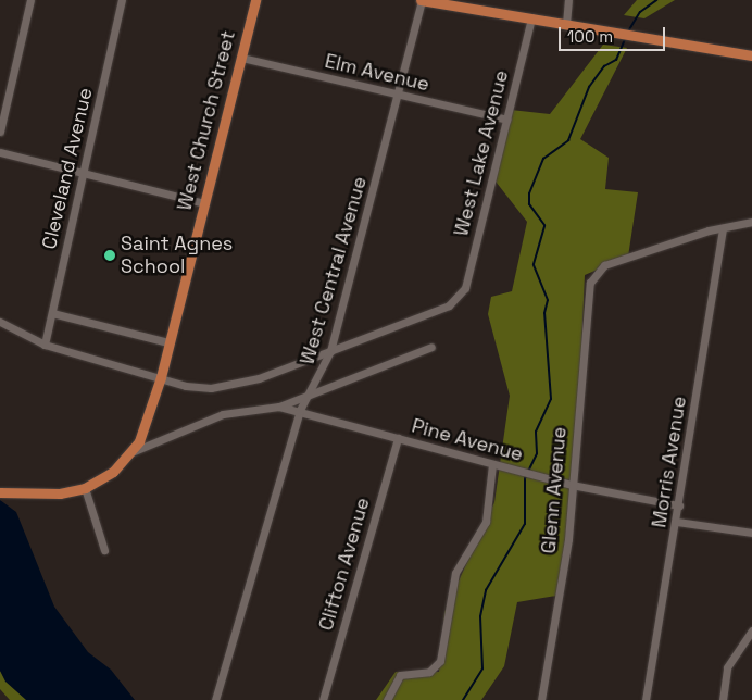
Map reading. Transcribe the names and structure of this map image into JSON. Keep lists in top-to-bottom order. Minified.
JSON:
{"streets":{"main road":["West Church Street"],"street":["Elm Avenue","West Lake Avenue","Cleveland Avenue","West Central Avenue","Pine Avenue","Morris Avenue","Glenn Avenue","Clifton Avenue"]},"crossings":[["Elm Avenue","West Church Street"],["Elm Avenue","West Lake Avenue"],["Elm Avenue","West Central Avenue"],["West Lake Avenue","West Central Avenue"],["West Central Avenue","Pine Avenue"],["Pine Avenue","Morris Avenue"],["Pine Avenue","Glenn Avenue"],["Pine Avenue","Clifton Avenue"],["Morris Avenue","Glenn Avenue"]],"places":["Saint Agnes School"],"scale_bar":"100 m"}
